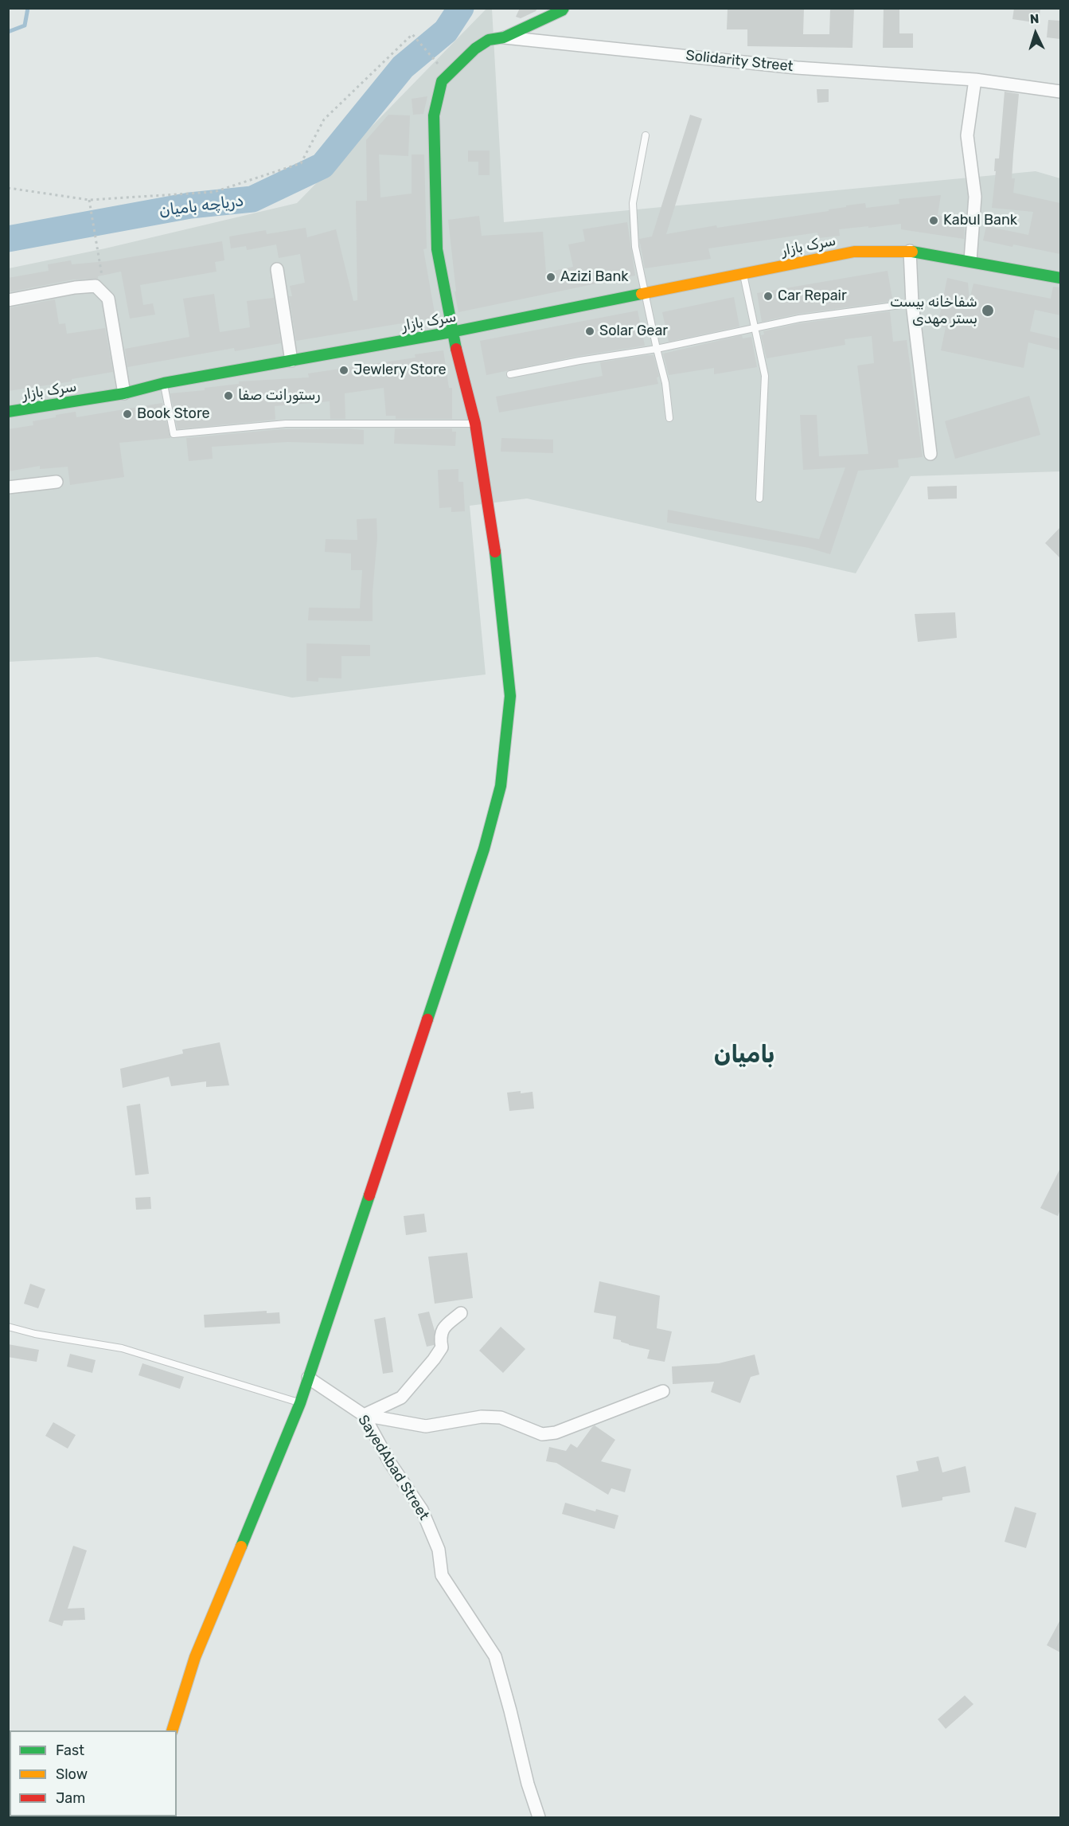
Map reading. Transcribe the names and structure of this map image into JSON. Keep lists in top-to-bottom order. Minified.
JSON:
{"streets":{"street":["Solidarity Street","سرک بازار","SayedAbad Street"]},"districts":["بامیان"],"water":["دریاچه بامیان"],"places":["Kabul Bank","Azizi Bank","Car Repair","شفاخانه بیست بستر مهدی","Solar Gear","Jewlery Store","رستورانت صفا","Book Store"],"legend":["Fast","Slow","Jam"],"north":"top"}
